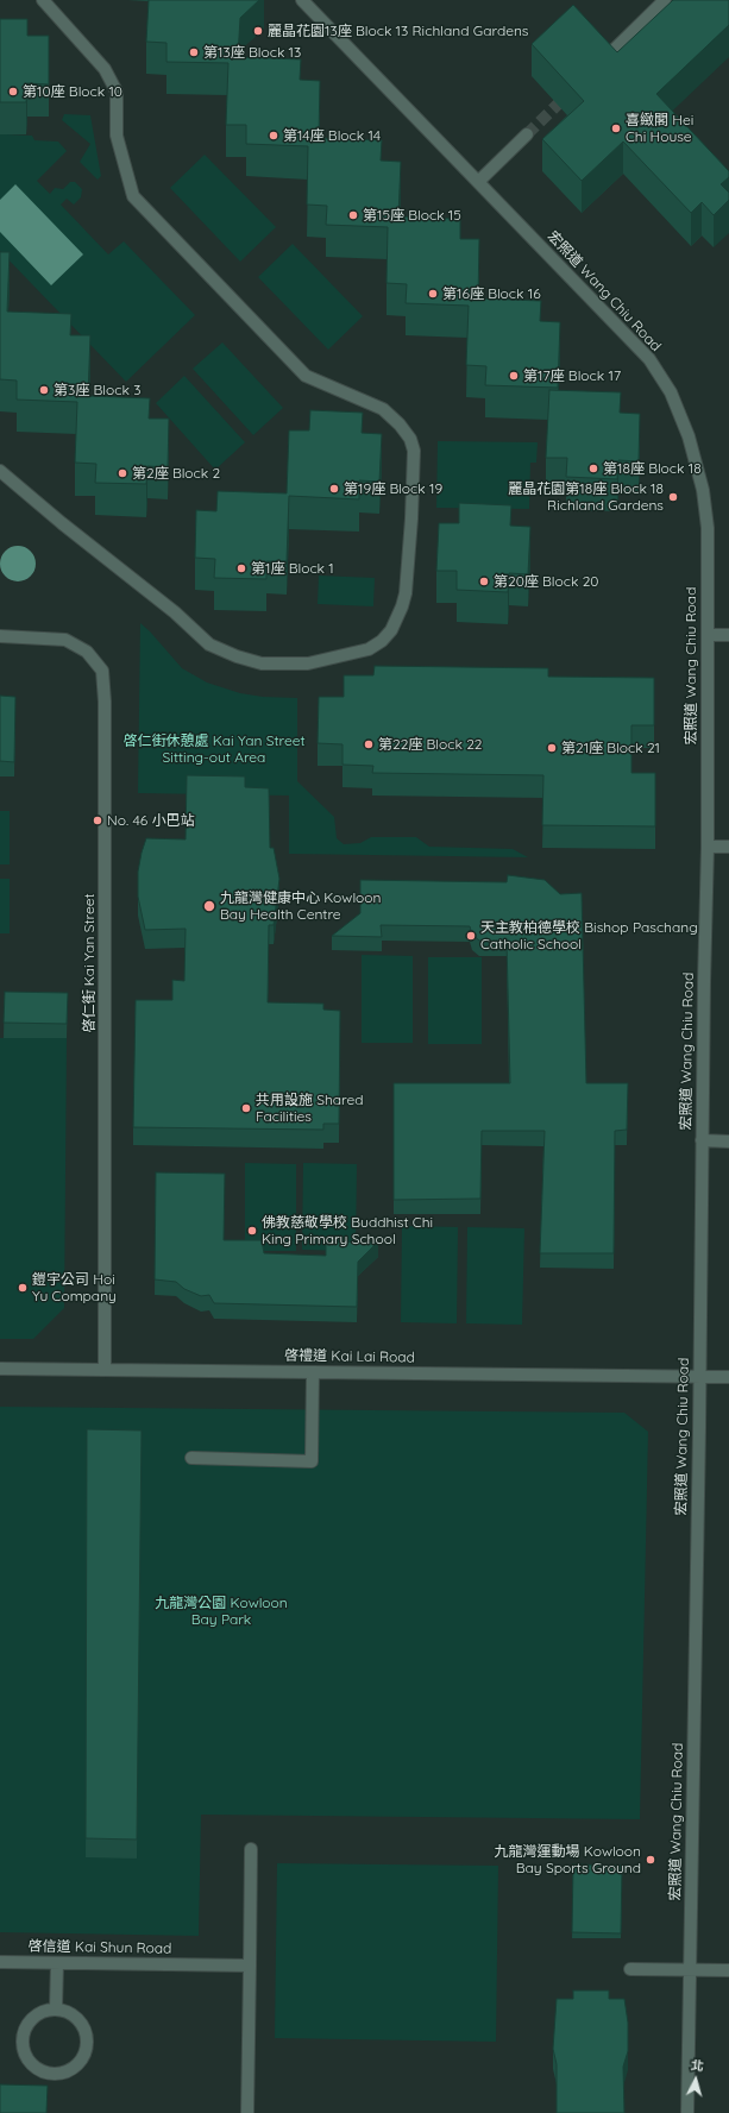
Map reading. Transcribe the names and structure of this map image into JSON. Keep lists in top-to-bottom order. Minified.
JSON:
{"streets":{"street":["宏照道 Wang Chiu Road","啓仁街 Kai Yan Street","啓禮道 Kai Lai Road","啓信道 Kai Shun Road"]},"crossings":[["宏照道 Wang Chiu Road","啓禮道 Kai Lai Road"],["啓仁街 Kai Yan Street","啓禮道 Kai Lai Road"]],"parks":["啓仁街休憩處 Kai Yan Street Sitting-out Area","九龍灣公園 Kowloon Bay Park"],"places":["麗晶花園13座 Block 13 Richland Gardens","第13座 Block 13","第10座 Block 10","喜緻閣 Hei Chi House","第14座 Block 14","第15座 Block 15","第16座 Block 16","第17座 Block 17","第3座 Block 3","第18座 Block 18","第2座 Block 2","第19座 Block 19","麗晶花園第18座 Block 18 Richland Gardens","第1座 Block 1","第20座 Block 20","第22座 Block 22","第21座 Block 21","No. 46 小巴站","九龍灣健康中心 Kowloon Bay Health Centre","天主教柏德學校 Bishop Paschang Catholic School","共用設施 Shared Facilities","佛教慈敬學校 Buddhist Chi King Primary School","鎧宇公司 Hoi Yu Company","九龍灣運動場 Kowloon Bay Sports Ground"],"north":"top"}
